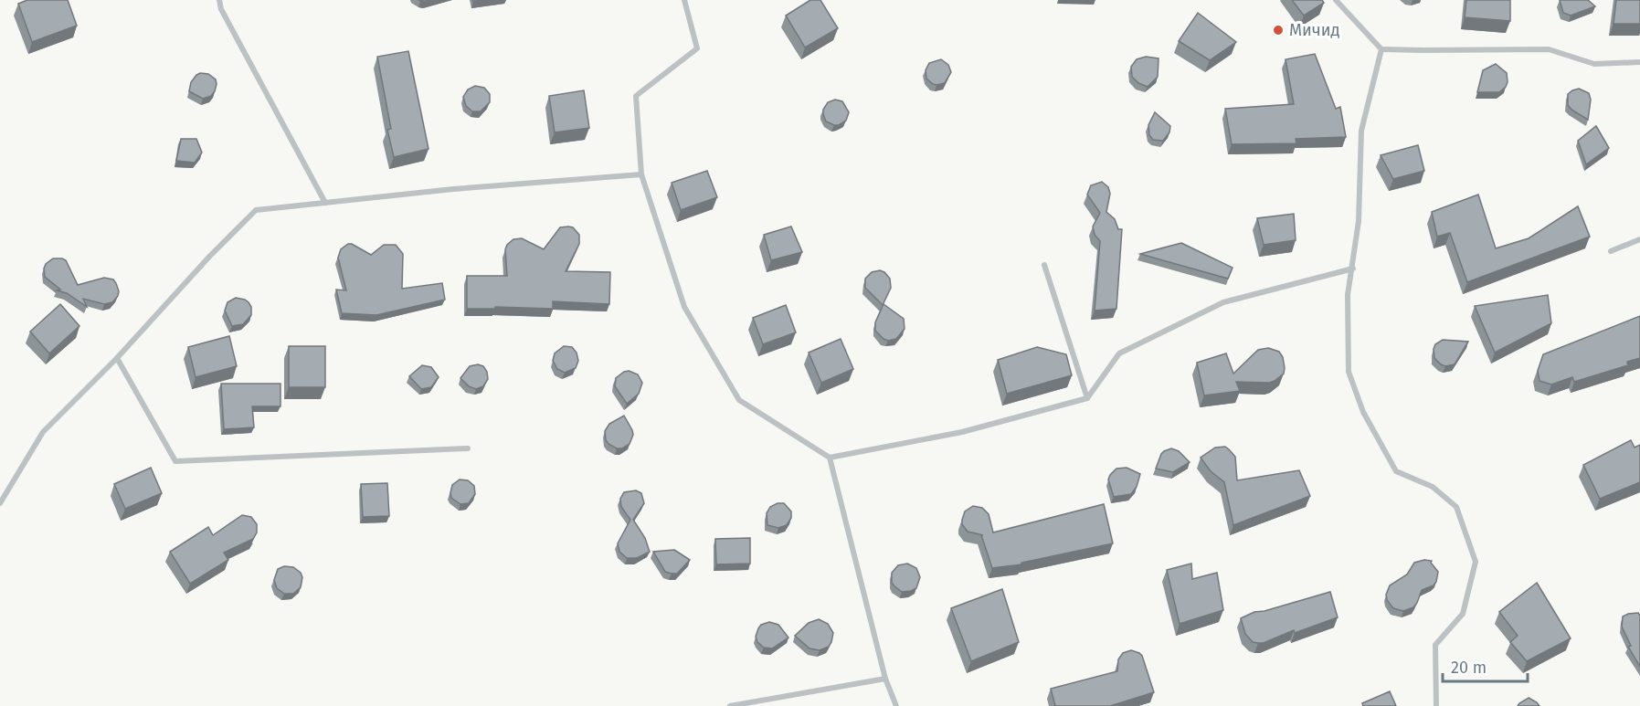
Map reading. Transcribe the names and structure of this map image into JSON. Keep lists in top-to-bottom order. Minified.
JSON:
{"places":["Мичид"],"scale_bar":"20 m"}
